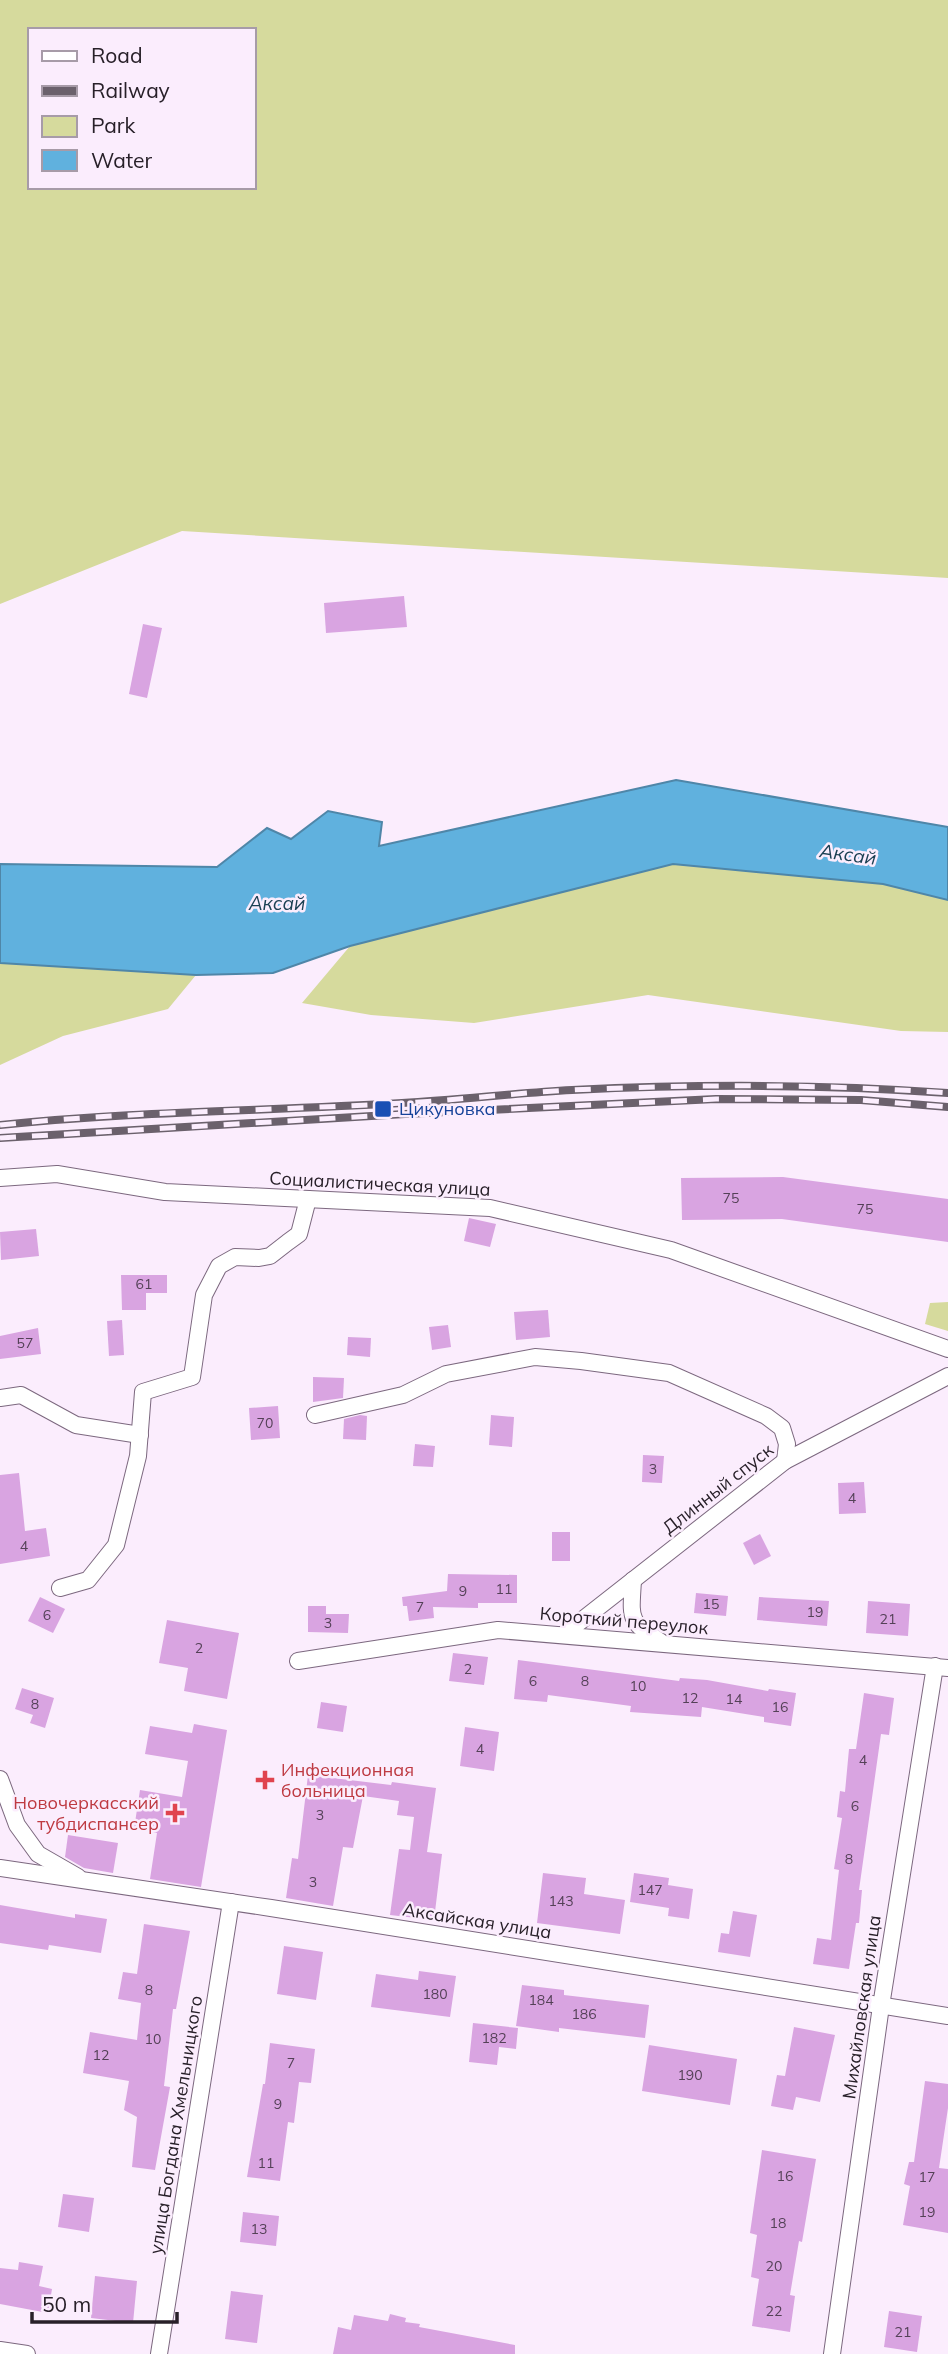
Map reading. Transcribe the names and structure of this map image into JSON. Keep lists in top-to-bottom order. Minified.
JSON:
{"streets":{"street":["Социалистическая улица","Длинный спуск","Короткий переулок","Аксайская улица","Михайловская улица","улица Богдана Хмельницкого"]},"crossings":[["Длинный спуск","Короткий переулок"],["Короткий переулок","Михайловская улица"],["Аксайская улица","Михайловская улица"],["Аксайская улица","улица Богдана Хмельницкого"]],"water":["Аксай"],"places":{"transit":["Цикуновка"],"health":["Инфекционная больница","Новочеркасский тубдиспансер"]},"house_numbers":["75","75","61","57","70","3","4","4","11","9","15","7","19","6","21","3","2","2","6","8","10","12","14","8","16","4","4","6","3","8","3","147","143","8","180","184","186","182","10","12","7","190","9","11","16","17","19","18","13","20","22","21"],"legend":["Road","Railway","Park","Water"],"scale_bar":"50 m"}
